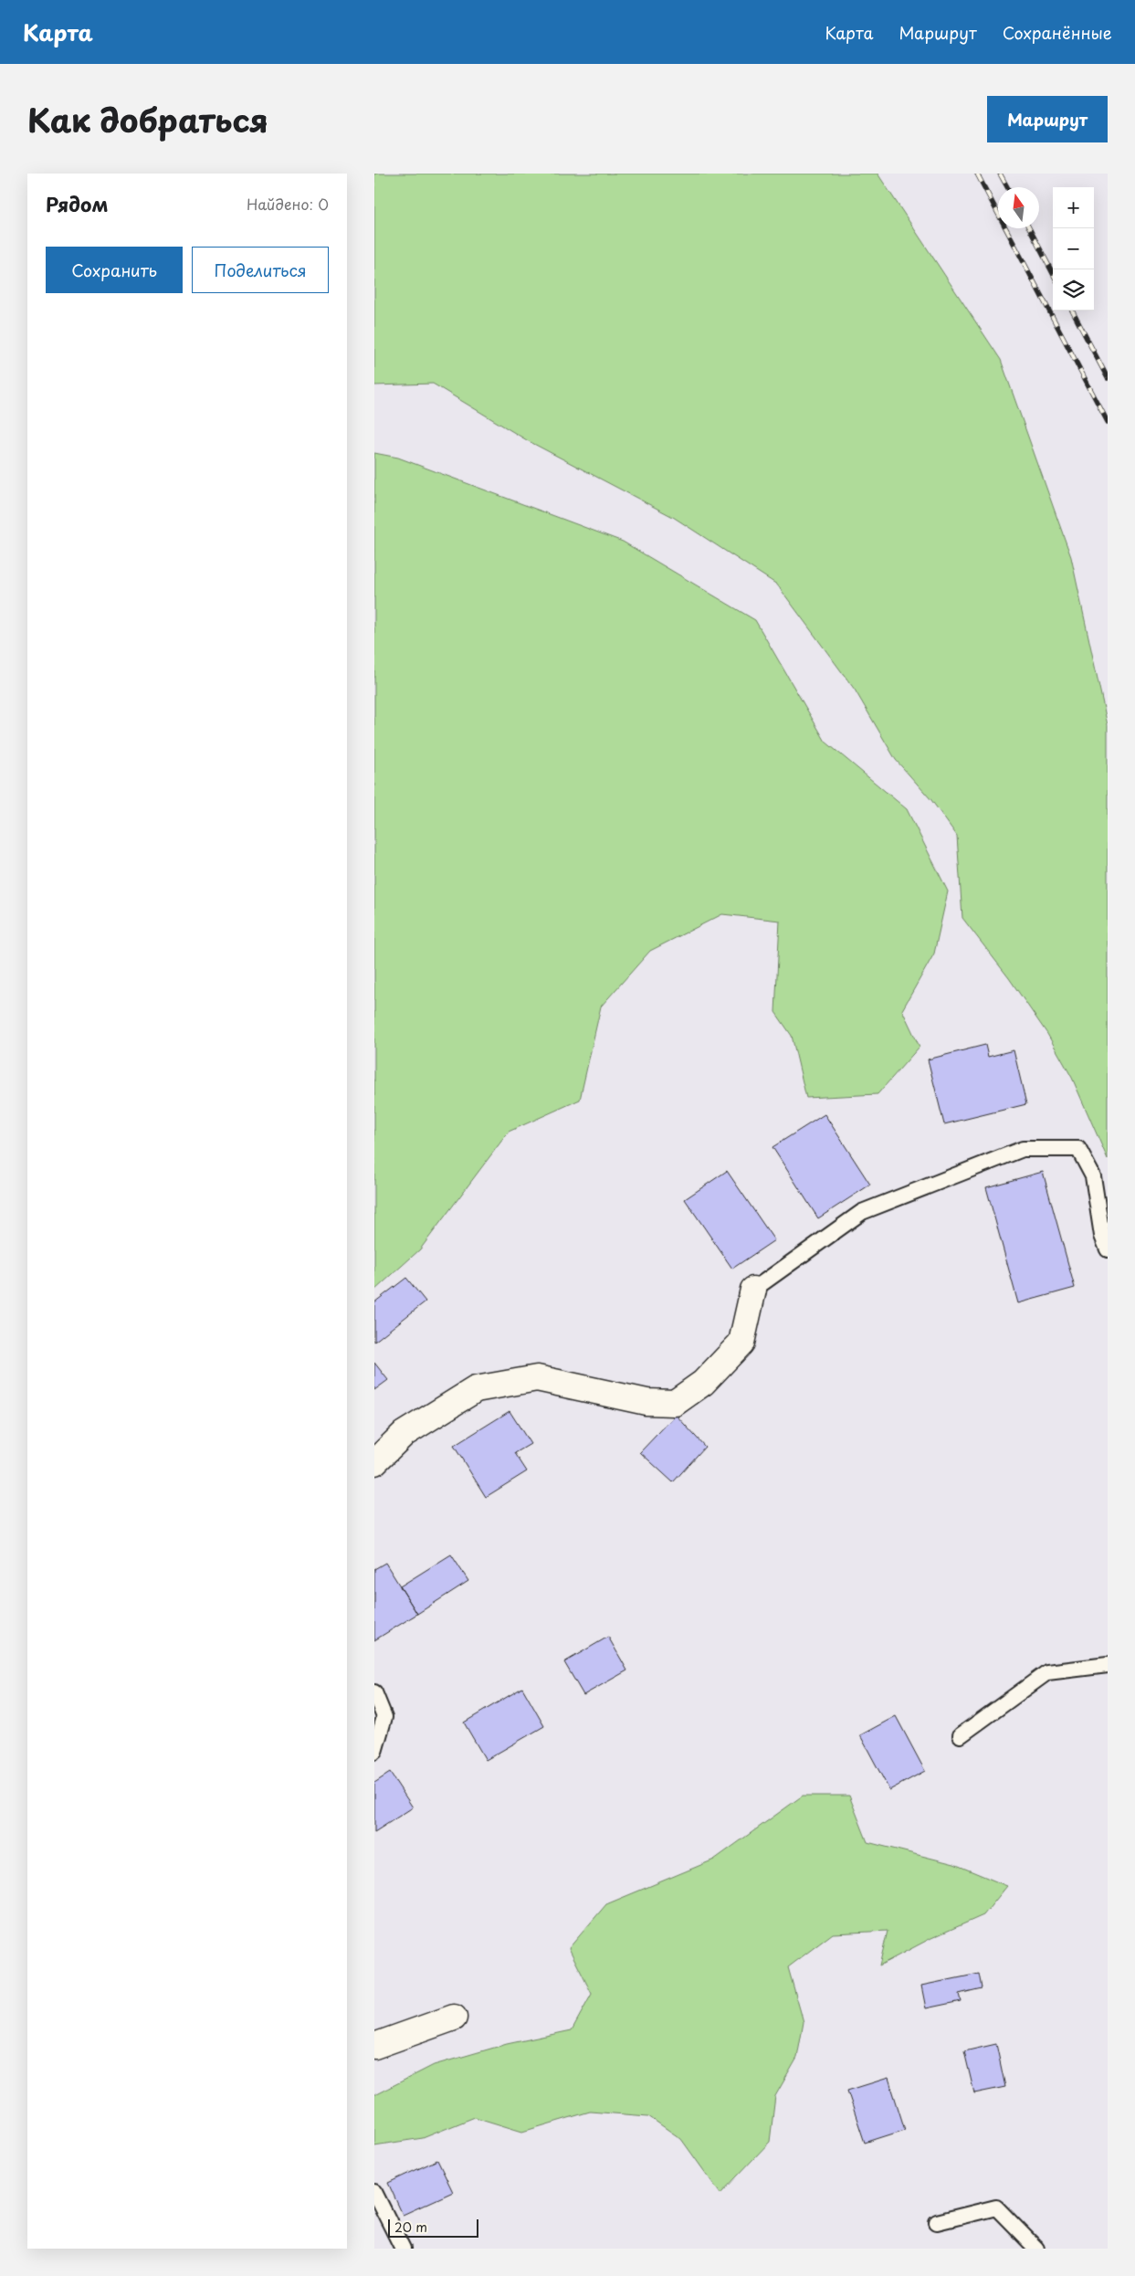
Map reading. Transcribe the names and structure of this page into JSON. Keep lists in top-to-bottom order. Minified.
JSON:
{"scale_bar":"20 m","north":"top","page":{"header":"Карта","nav":["Карта","Маршрут","Сохранённые"],"title":"Как добраться","buttons":["Маршрут",["Сохранить","Поделиться"]],"heading":["Рядом","Найдено: 0"],"map_buttons":["+","−"],"scale":"20 m"}}
